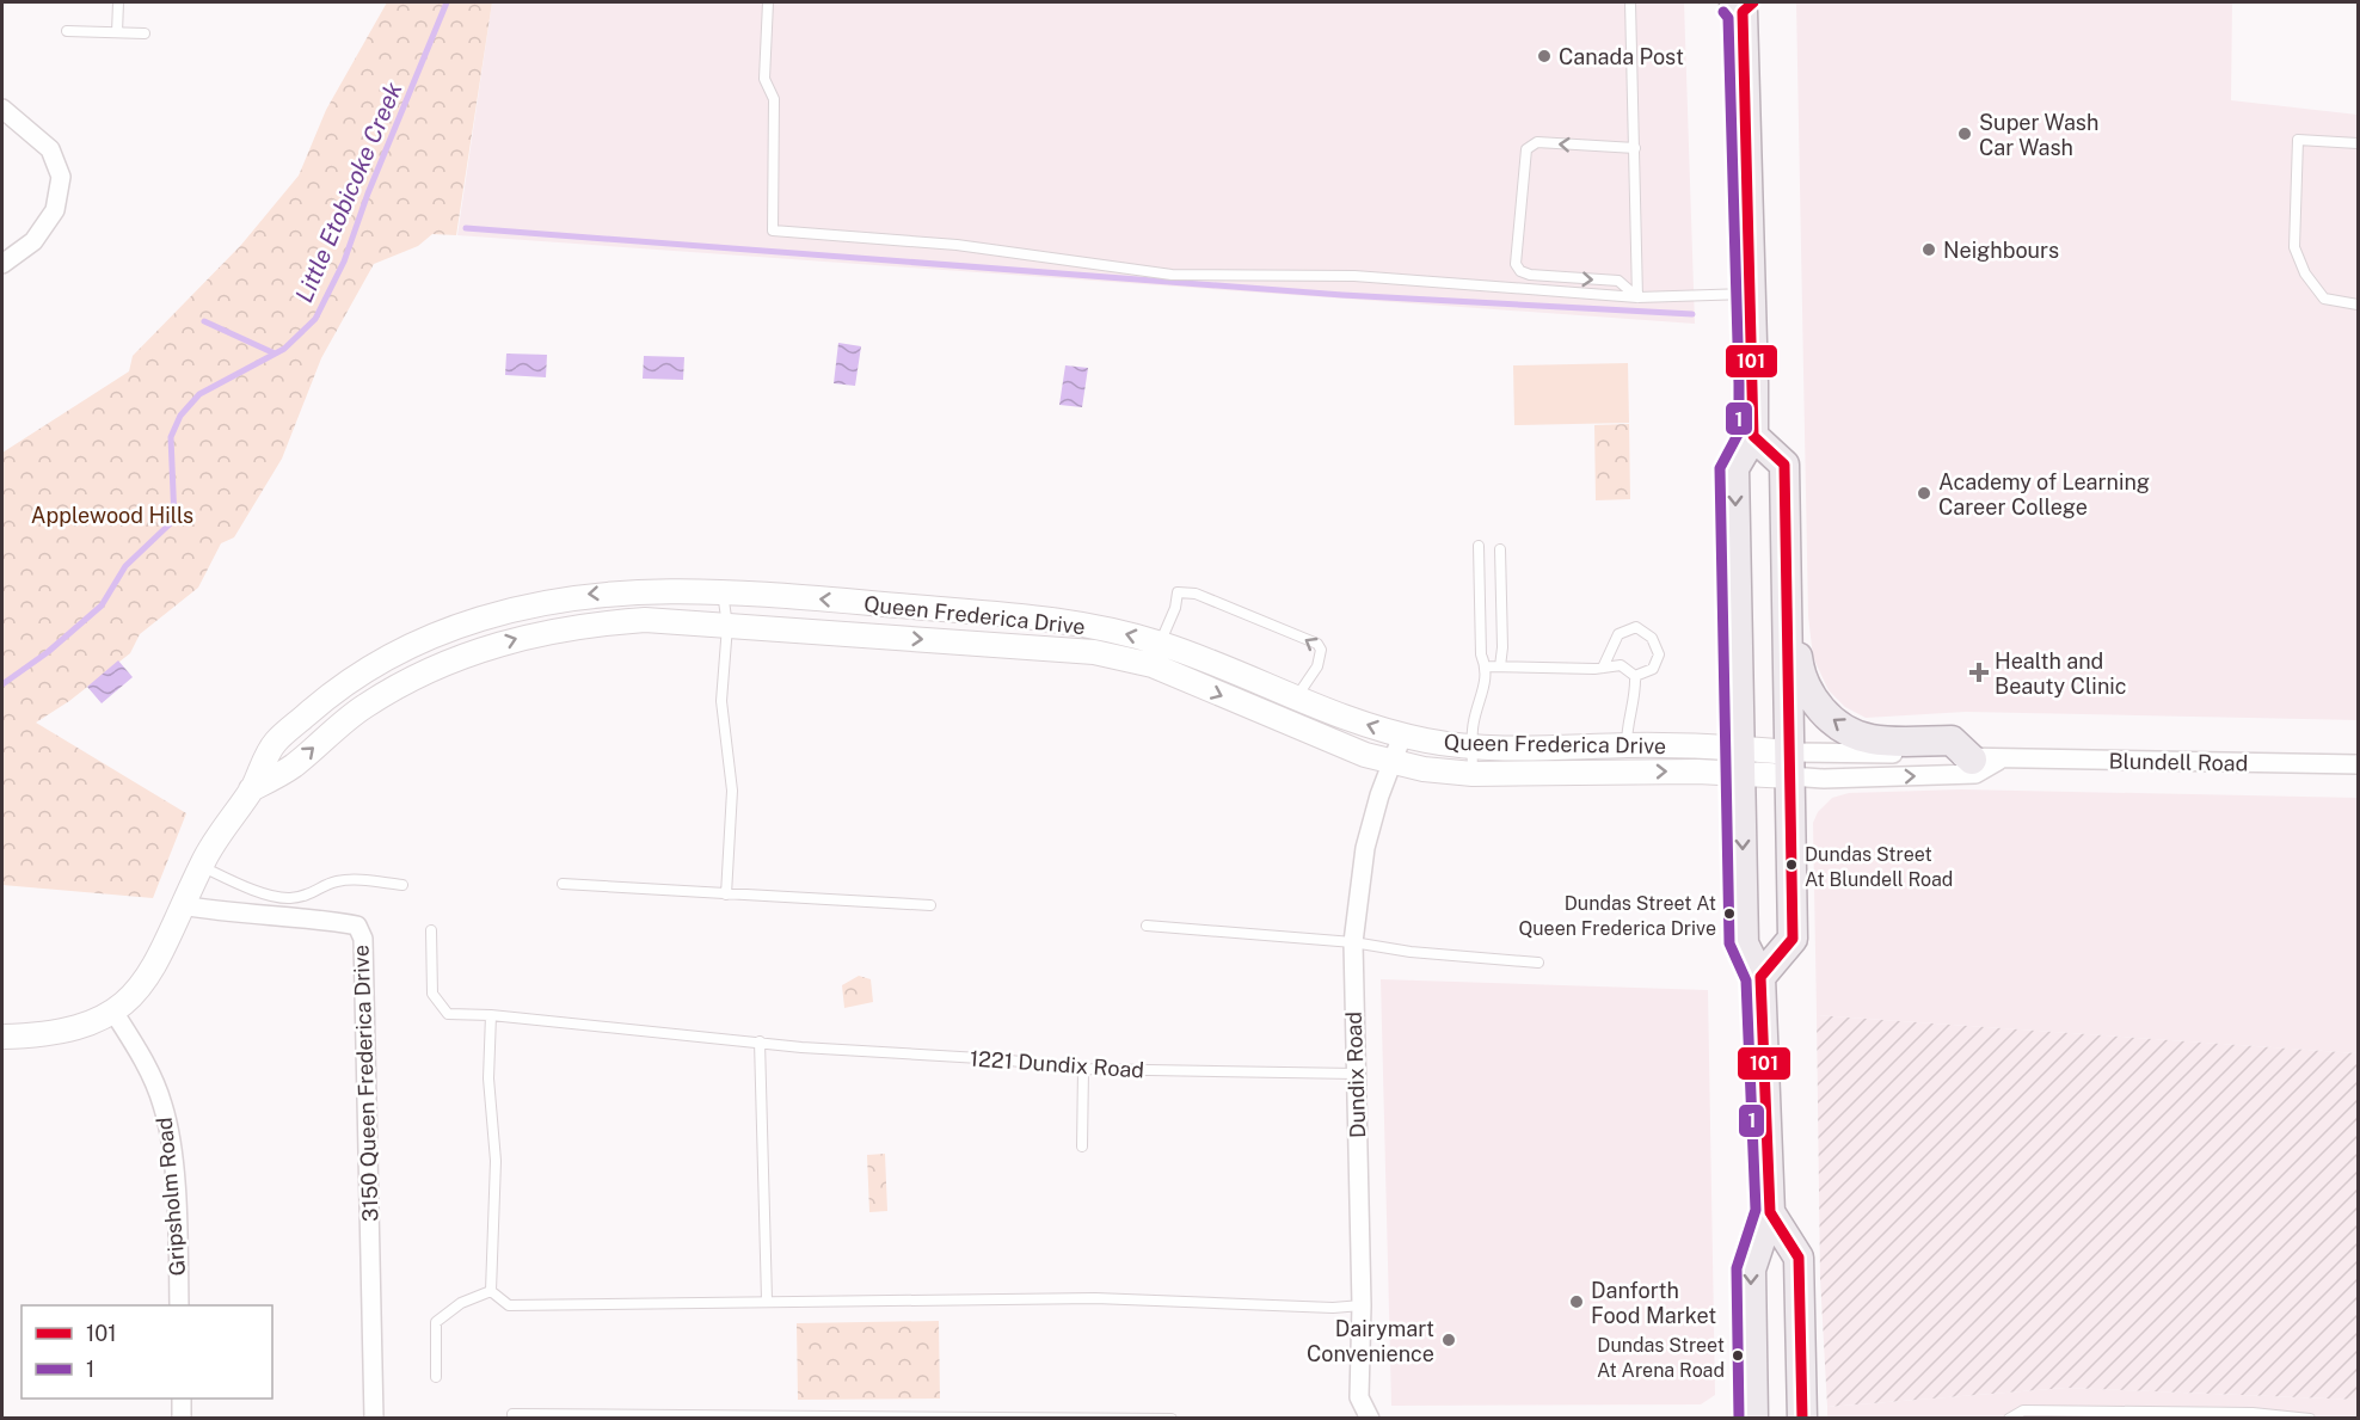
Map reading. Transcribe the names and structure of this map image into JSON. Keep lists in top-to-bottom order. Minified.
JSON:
{"streets":{"street":["Queen Frederica Drive","Blundell Road","Dundix Road","3150 Queen Frederica Drive","Gripsholm Road"],"lane":["1221 Dundix Road"]},"crossings":[["Queen Frederica Drive","Blundell Road"],["Queen Frederica Drive","Dundix Road"],["Queen Frederica Drive","3150 Queen Frederica Drive"],["Queen Frederica Drive","Gripsholm Road"],["1221 Dundix Road","Dundix Road"]],"water":["Little Etobicoke Creek"],"parks":["Applewood Hills"],"places":{"other":["Canada Post","Super Wash Car Wash","Neighbours","Academy of Learning Career College","Dundas Street At Blundell Road","Dundas Street At Queen Frederica Drive","Danforth Food Market","Dairymart Convenience","Dundas Street At Arena Road"],"health":["Health and Beauty Clinic"]},"lines":["transit line 101","transit line 1"],"legend":["101","1"]}
